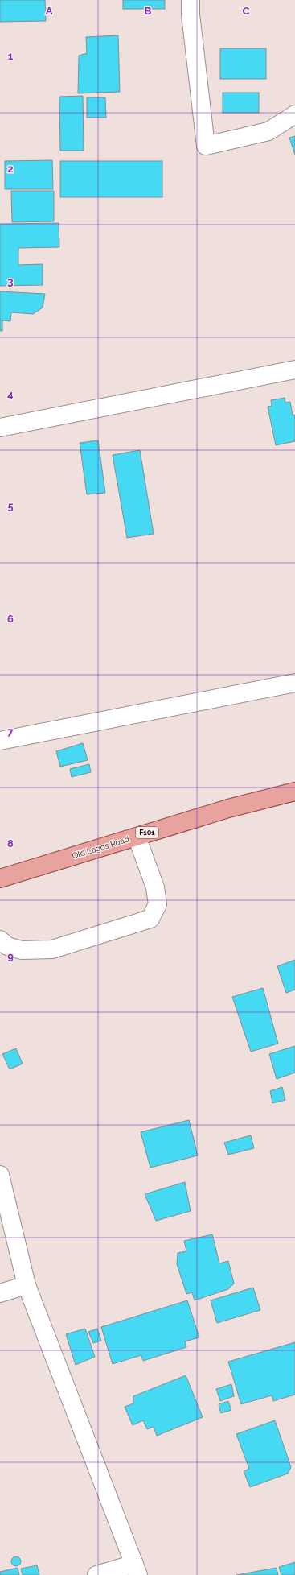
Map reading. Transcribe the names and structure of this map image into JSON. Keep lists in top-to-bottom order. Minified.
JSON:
{"streets":{"main road":["F101","Old Lagos Road"]},"grid":{"columns":["A","B","C"],"rows":["1","2","3","4","5","6","7","8","9"]}}
